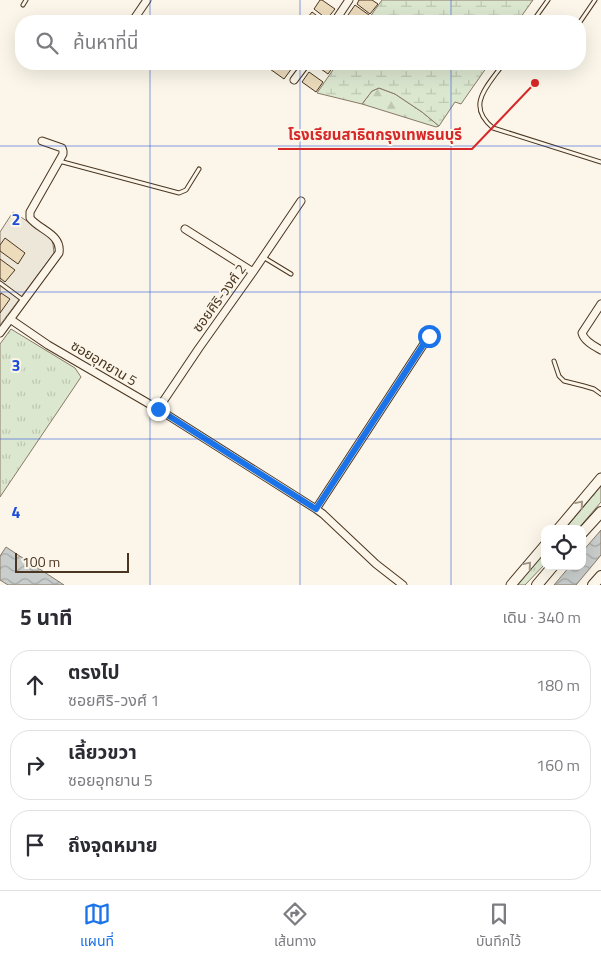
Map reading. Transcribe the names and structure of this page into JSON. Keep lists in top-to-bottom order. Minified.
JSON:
{"streets":{"street":["ซอยศิริ-วงศ์ 2","ซอยอุทยาน 5"]},"crossings":[["ซอยศิริ-วงศ์ 2","ซอยอุทยาน 5"]],"places":["โรงเรียนสาธิตกรุงเทพธนบุรี"],"scale_bar":"100 m","page":{"search":"ค้นหาที่นี่","scale":"100 m","heading":["5 นาที","เดิน · 340 m"],"list":[["ตรงไป","ซอยศิริ-วงศ์ 1","180 m"],["เลี้ยวขวา","ซอยอุทยาน 5","160 m"],"ถึงจุดหมาย"],"nav":["แผนที่","เส้นทาง","บันทึกไว้"]},"grid":{"rows":["2","3","4"]}}
